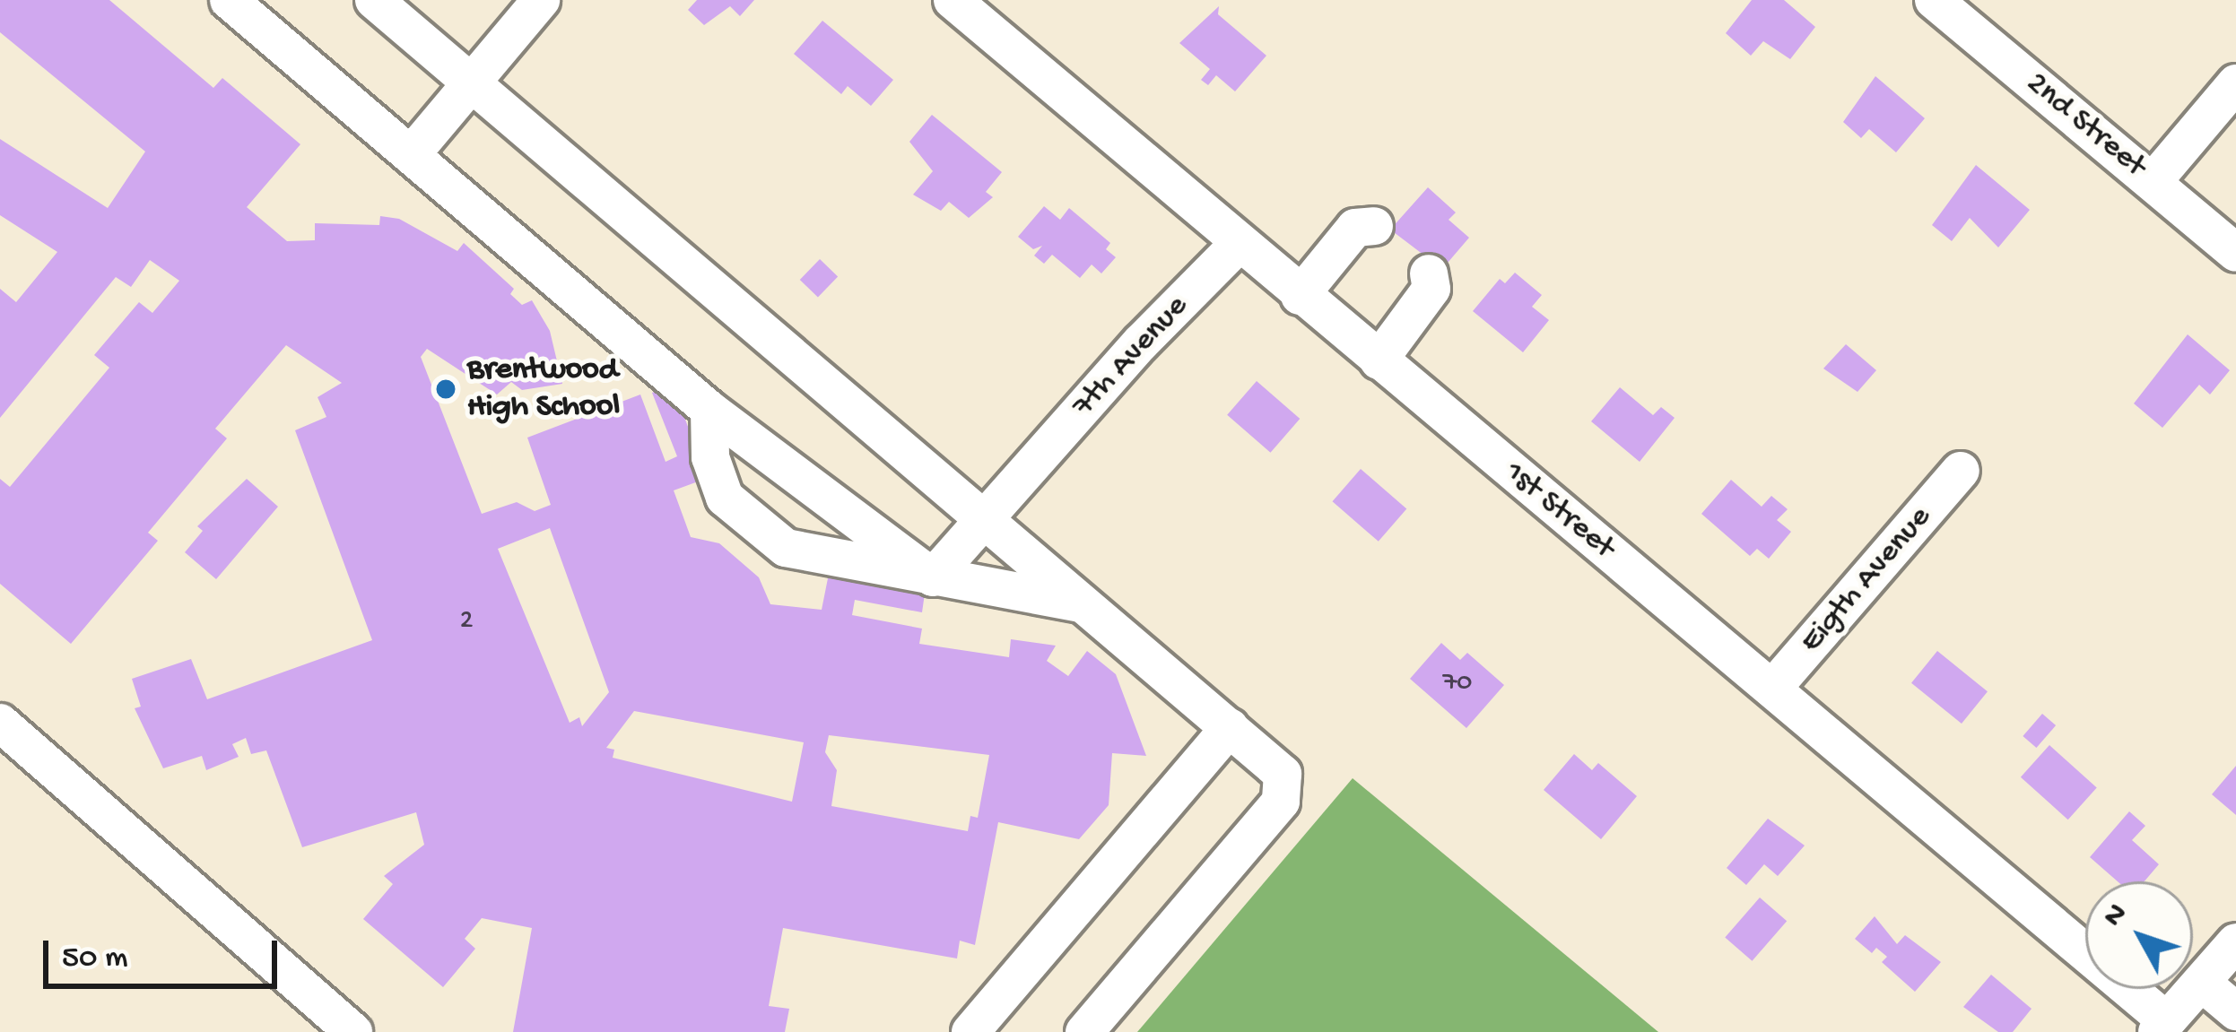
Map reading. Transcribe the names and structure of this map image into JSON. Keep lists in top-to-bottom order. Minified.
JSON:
{"streets":{"street":["2nd Street","7th Avenue","1st Street","Eigth Avenue"]},"crossings":[["7th Avenue","1st Street"],["1st Street","Eigth Avenue"]],"places":["Brentwood High School"],"house_numbers":["2","70"],"scale_bar":"50 m","north":"top left"}
